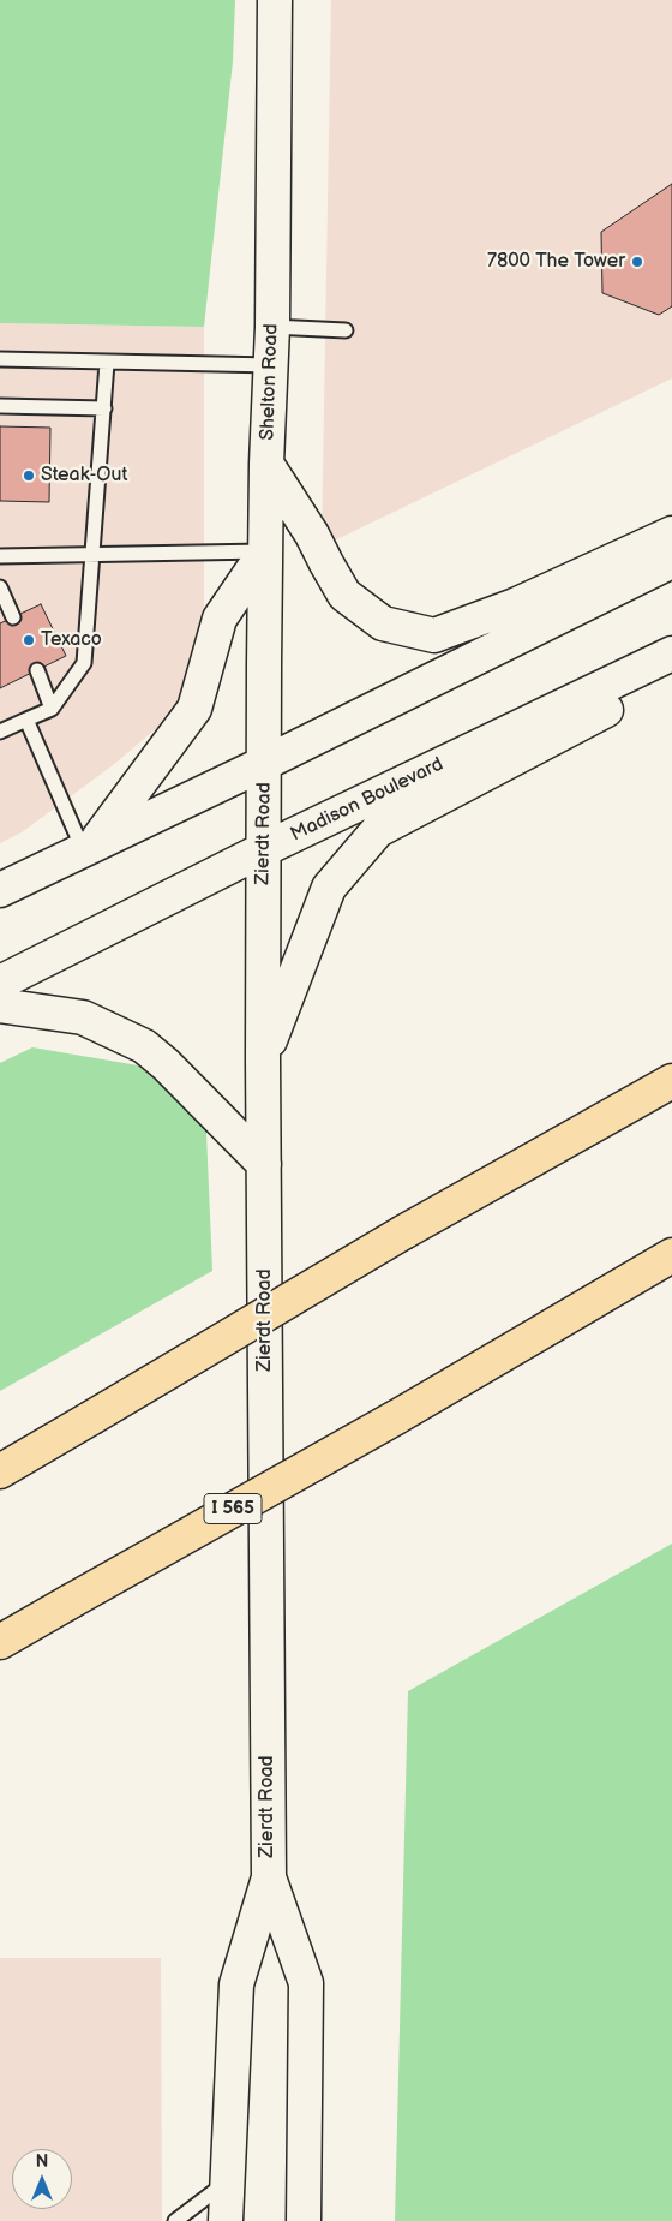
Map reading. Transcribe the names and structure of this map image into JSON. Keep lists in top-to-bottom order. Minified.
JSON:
{"streets":{"highway":["I 565"],"main road":["Shelton Road","Madison Boulevard","Zierdt Road"]},"crossings":[["Shelton Road","Zierdt Road"],["Madison Boulevard","Zierdt Road"]],"places":["7800 The Tower","Steak-Out","Texaco"],"north":"top"}
